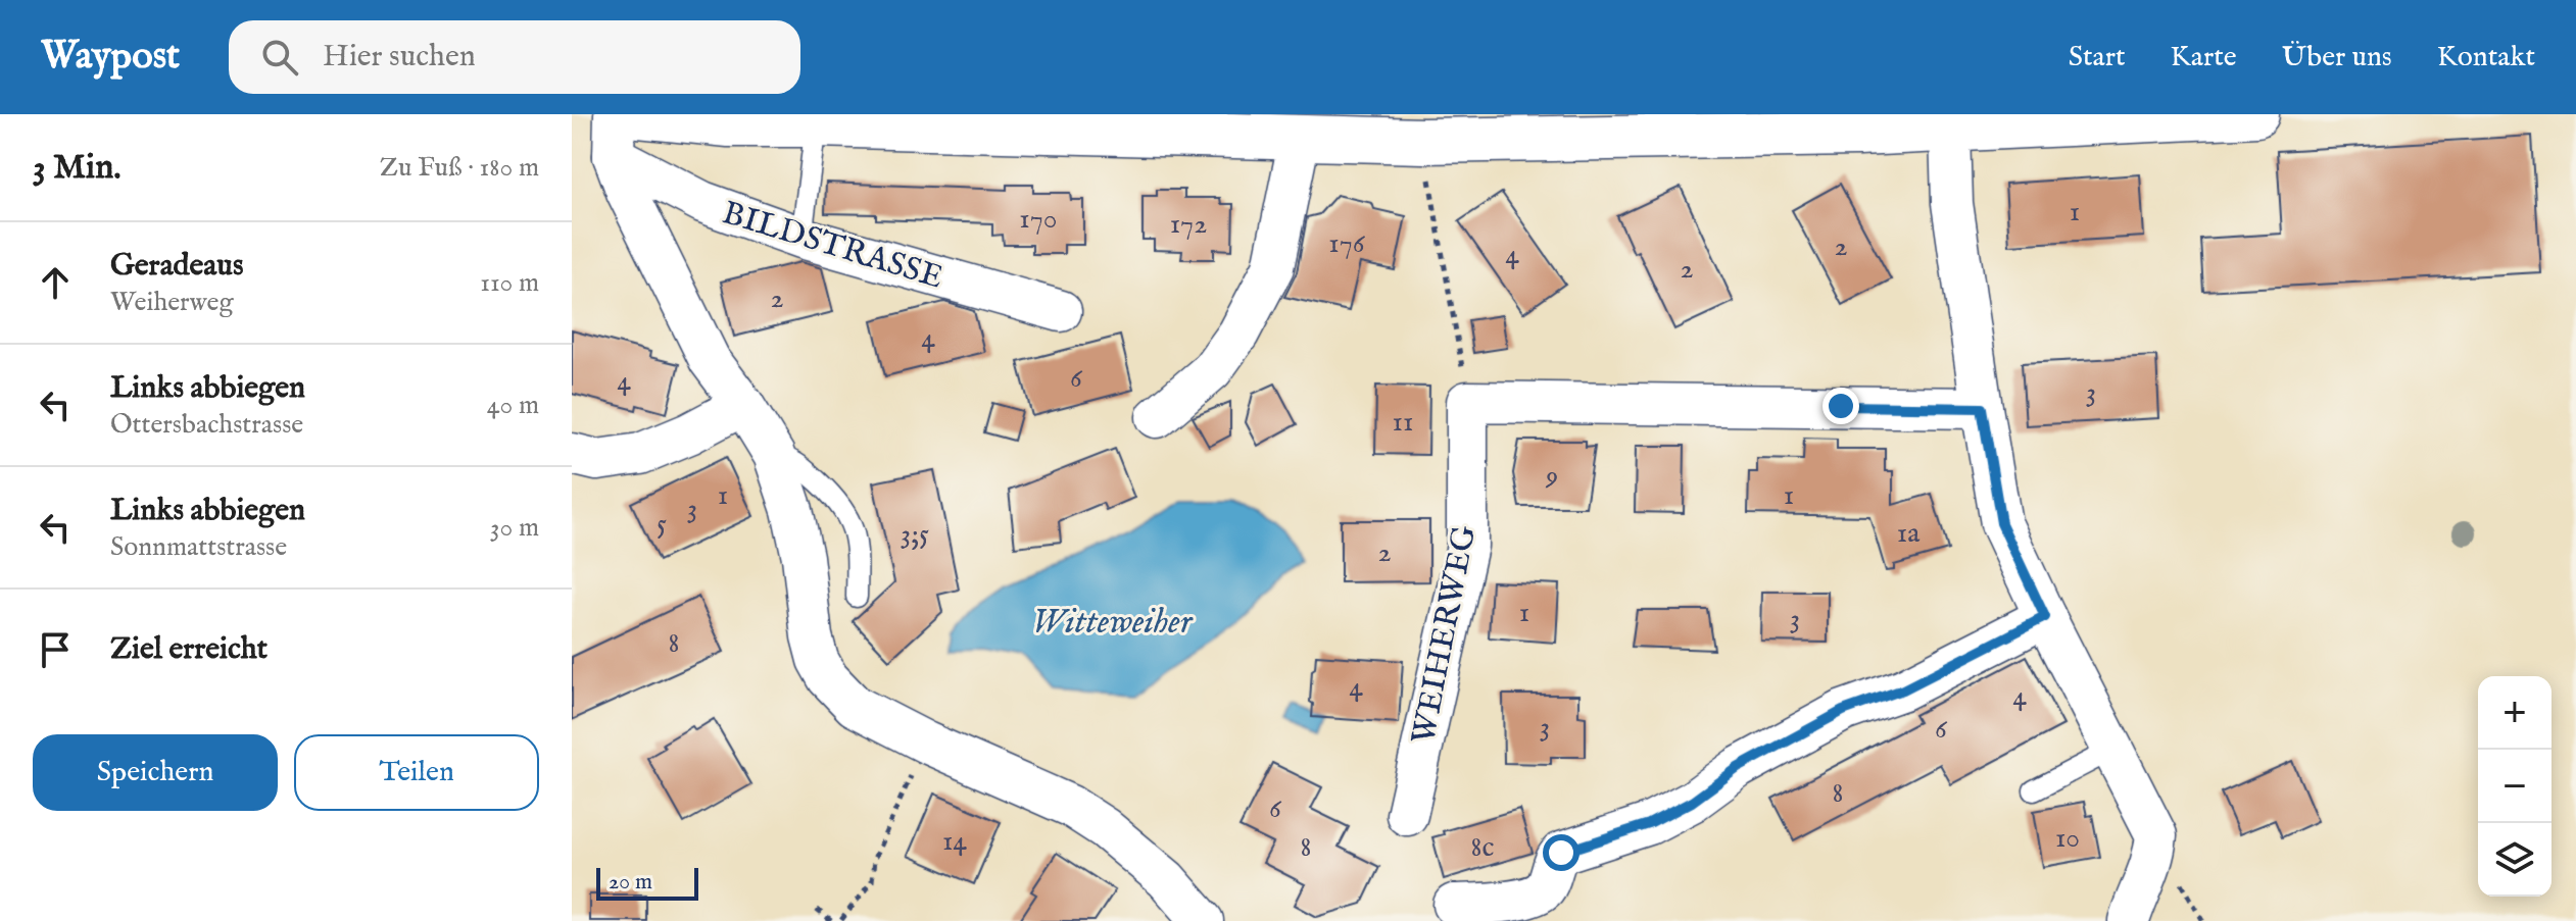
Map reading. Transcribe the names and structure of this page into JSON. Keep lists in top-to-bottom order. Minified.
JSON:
{"streets":{"street":["BILDSTRASSE","WEIHERWEG"]},"water":["Witteweiher"],"house_numbers":["1","170","172","176","2","4","2","2","4","6","4","3","11","9","1","1","3","5","1a","3;5","2","1","3","8","4","4","3","6","8","6","10","14","8","8c"],"scale_bar":"20 m","page":{"header":"Waypost","search":"Hier suchen","nav":["Start","Karte","Über uns","Kontakt"],"heading":["3 Min.","Zu Fuß · 180 m"],"list":[["Geradeaus","Weiherweg","110 m"],["Links abbiegen","Ottersbachstrasse","40 m"],["Links abbiegen","Sonnmattstrasse","30 m"],"Ziel erreicht"],"map_buttons":["+","−"],"buttons":["Speichern","Teilen"],"scale":"20 m"}}
